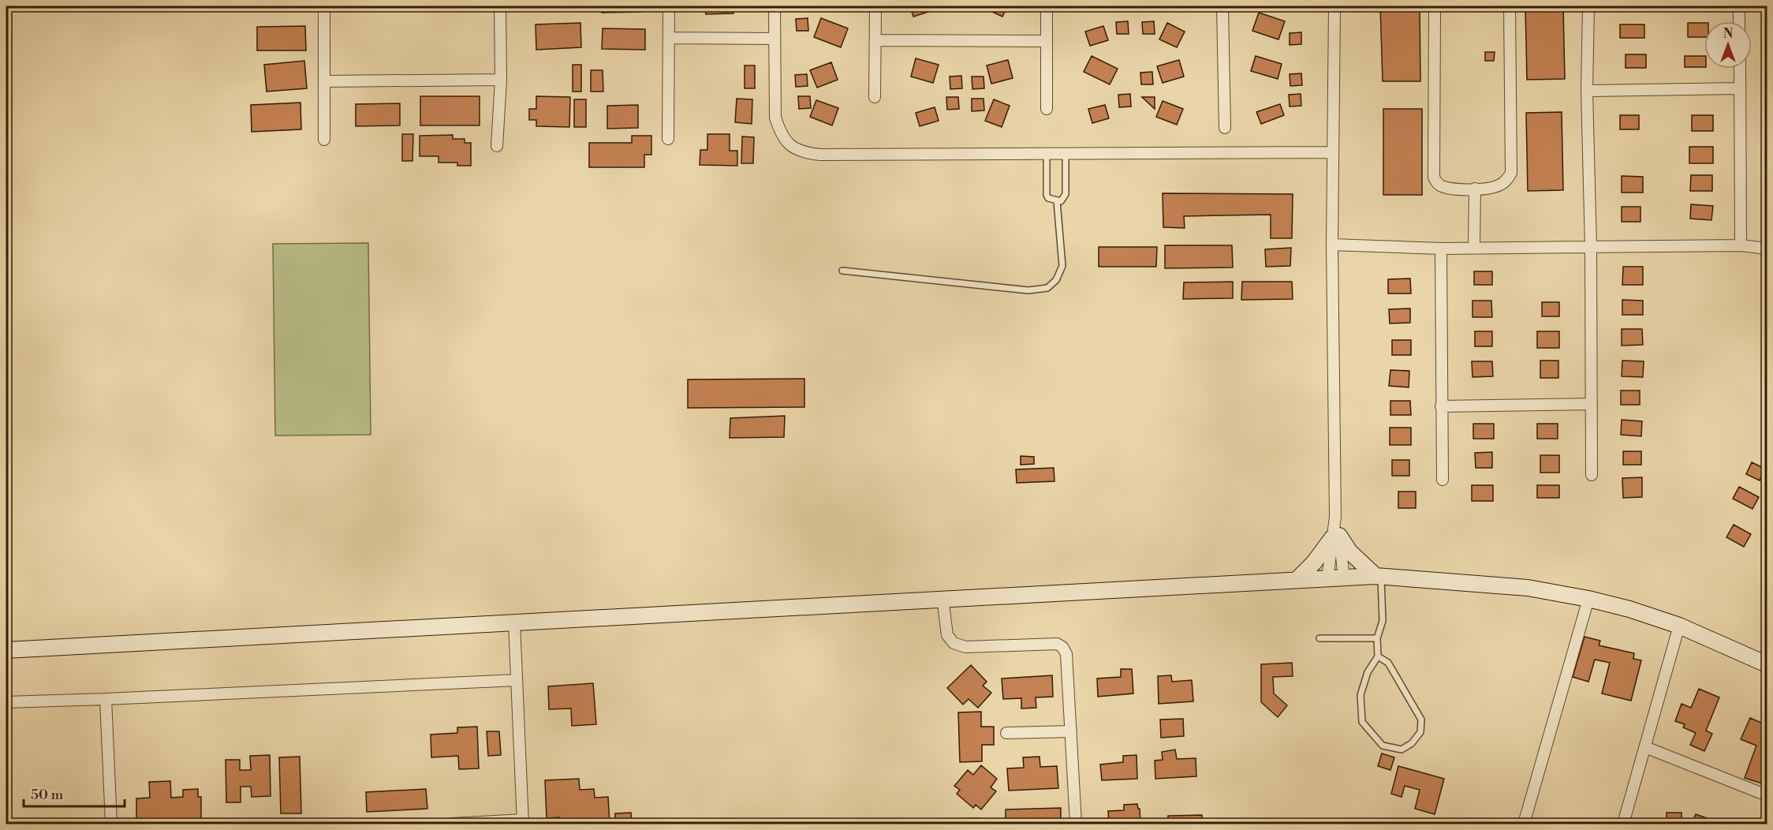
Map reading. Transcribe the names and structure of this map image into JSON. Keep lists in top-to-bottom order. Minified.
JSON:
{"scale_bar":"50 m","north":"top"}
